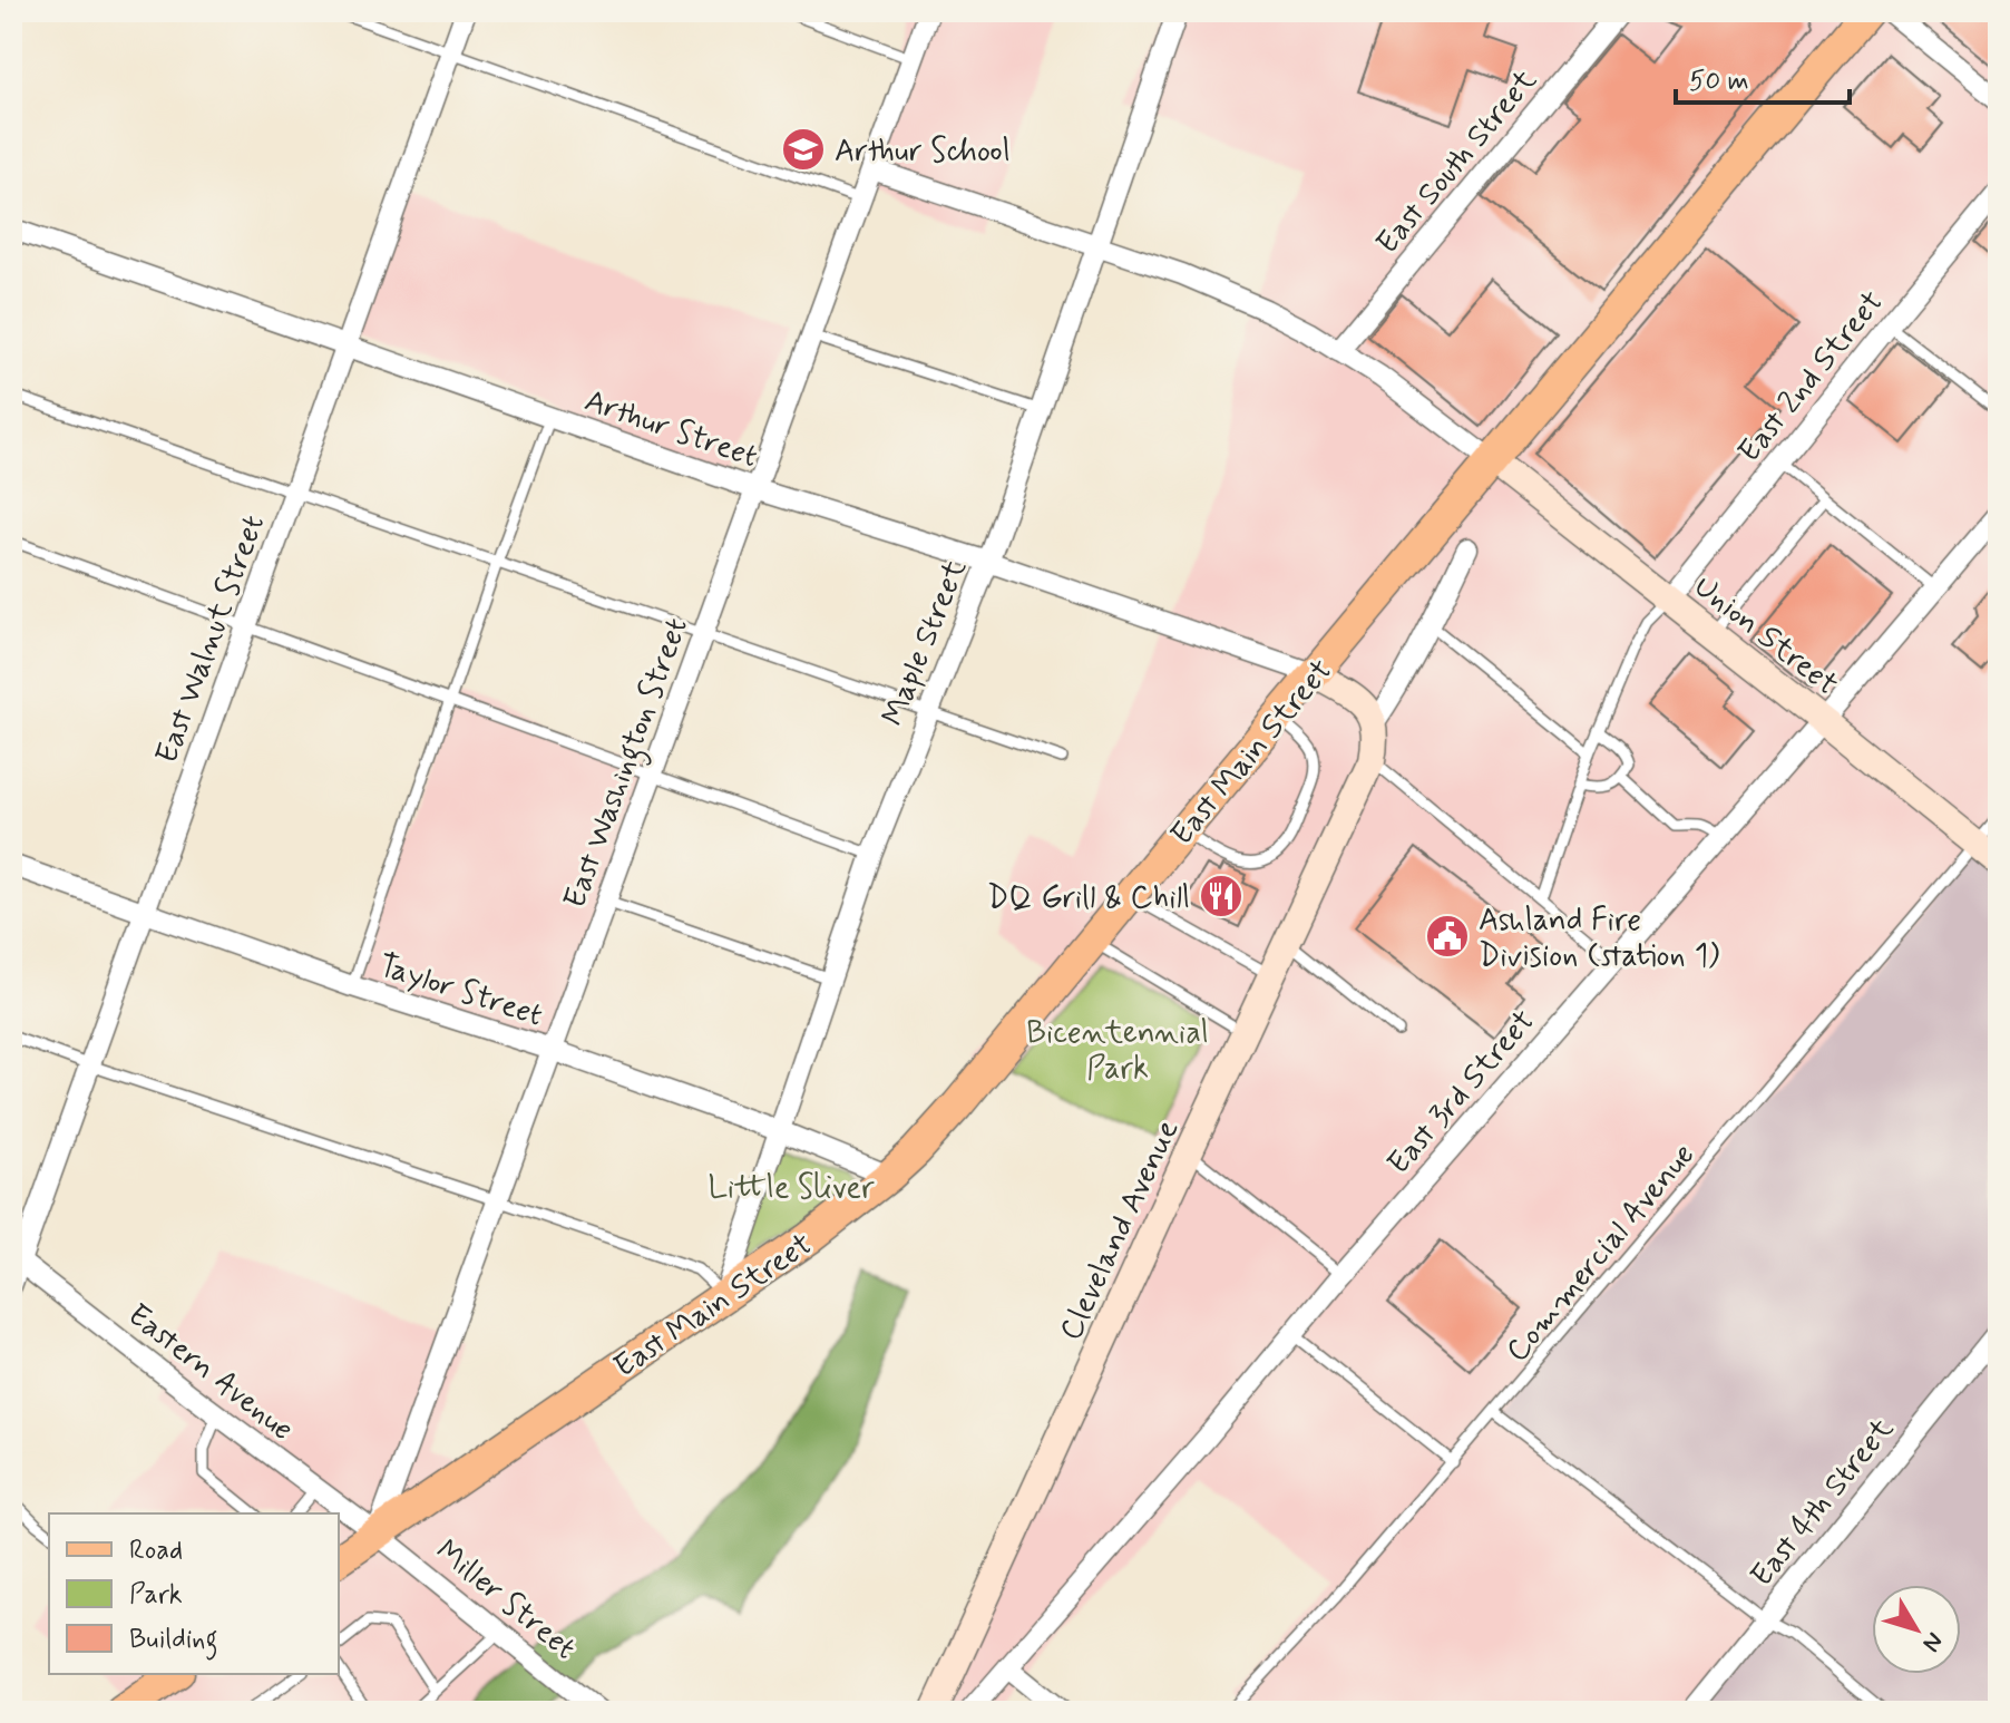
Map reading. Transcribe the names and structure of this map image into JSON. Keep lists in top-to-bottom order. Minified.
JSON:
{"streets":{"main road":["Union Street","East Main Street","Cleveland Avenue"],"street":["East South Street","East 2nd Street","Arthur Street","East Walnut Street","Maple Street","East Washington Street","Taylor Street","East 3rd Street","Eastern Avenue","East 4th Street","Miller Street"],"lane":["Commercial Avenue"]},"crossings":[["East 2nd Street","Union Street"],["Arthur Street","East Walnut Street"],["Arthur Street","Maple Street"],["Arthur Street","East Main Street"],["Arthur Street","East Washington Street"],["Union Street","East Main Street"],["Union Street","East 3rd Street"],["Union Street","Commercial Avenue"],["East Walnut Street","Taylor Street"],["East Walnut Street","Eastern Avenue"],["Maple Street","East Main Street"],["Maple Street","Taylor Street"],["East Main Street","East Washington Street"],["East Main Street","Taylor Street"],["East Main Street","Eastern Avenue"],["East Main Street","Miller Street"],["East Washington Street","Taylor Street"],["East Washington Street","Eastern Avenue"],["East Washington Street","Miller Street"],["Eastern Avenue","Miller Street"]],"parks":["Bicentennial Park","Little Sliver"],"places":{"school or university":["Arthur School"],"restaurant":["DQ Grill & Chill"],"public building":["Ashland Fire Division (station 1)"]},"legend":["Road","Park","Building"],"scale_bar":"50 m","north":"bottom right"}
